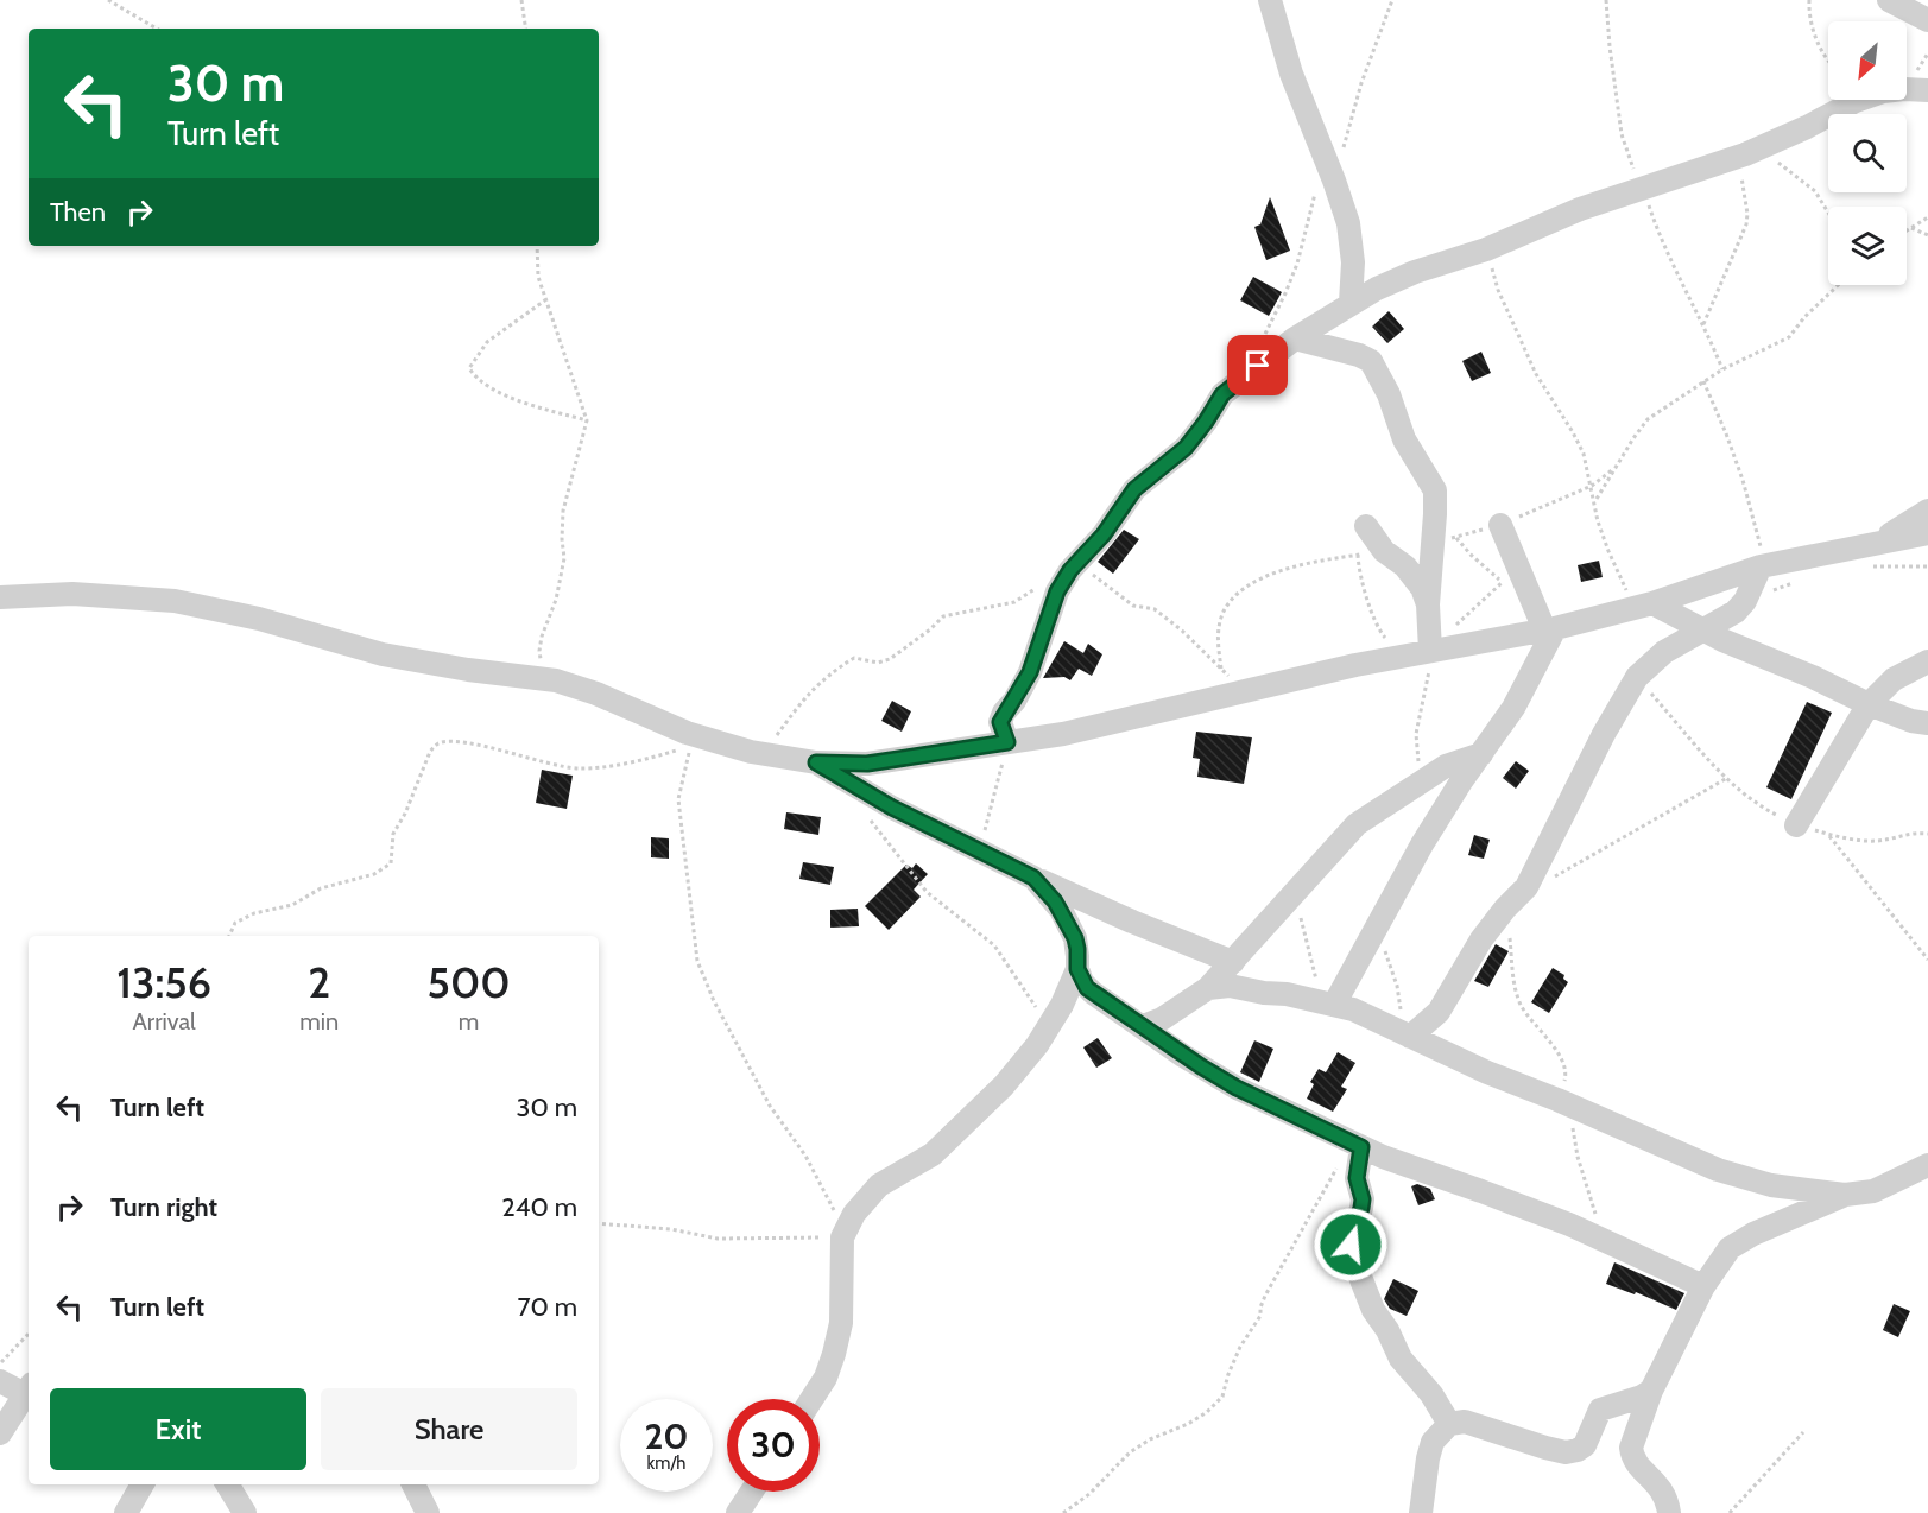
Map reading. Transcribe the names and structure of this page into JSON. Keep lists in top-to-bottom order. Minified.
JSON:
{"north":"bottom left","page":{"turn":["30 m","Turn left"],"then":"Then","eta":["13:56","Arrival","2","min","500","m"],"list":[{"name":"Turn left","value":"30 m"},{"name":"Turn right","value":"240 m"},{"name":"Turn left","value":"70 m"}],"buttons":["Exit","Share"],"speed":"20 km/h","limit":"30"}}
